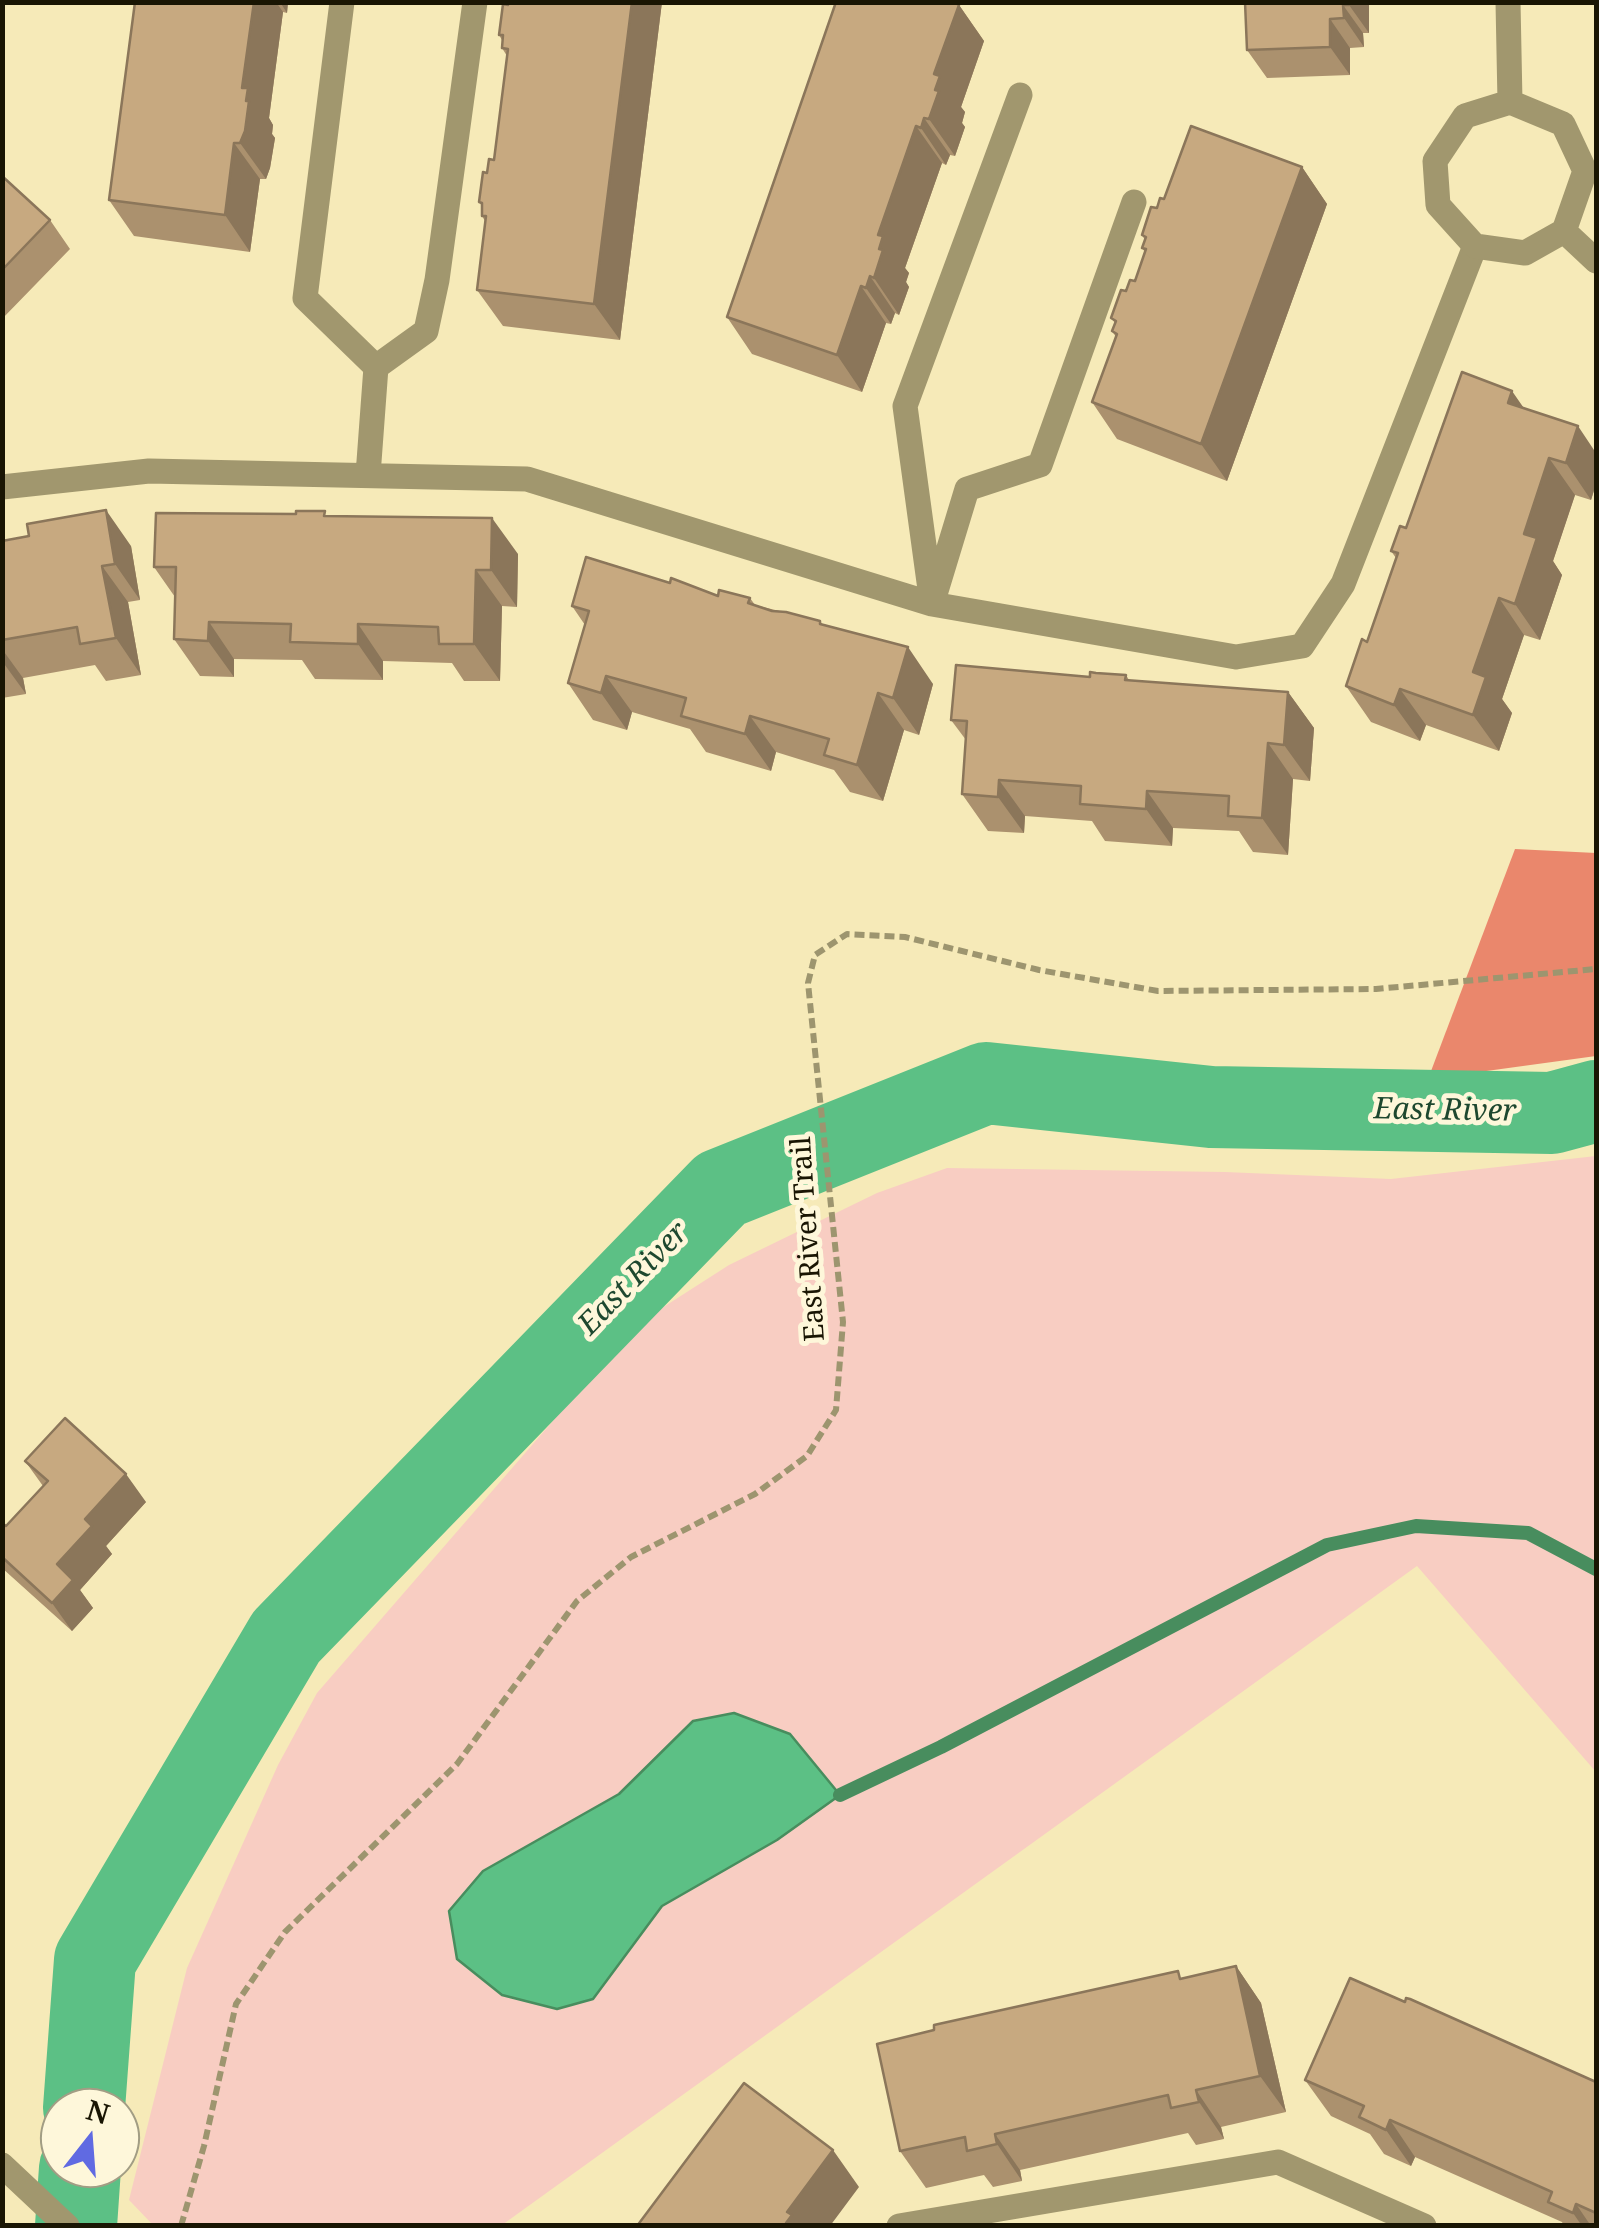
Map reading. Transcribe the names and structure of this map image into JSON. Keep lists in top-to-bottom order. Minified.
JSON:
{"streets":{"path":["East River Trail"]},"water":["East River"],"north":"top"}
